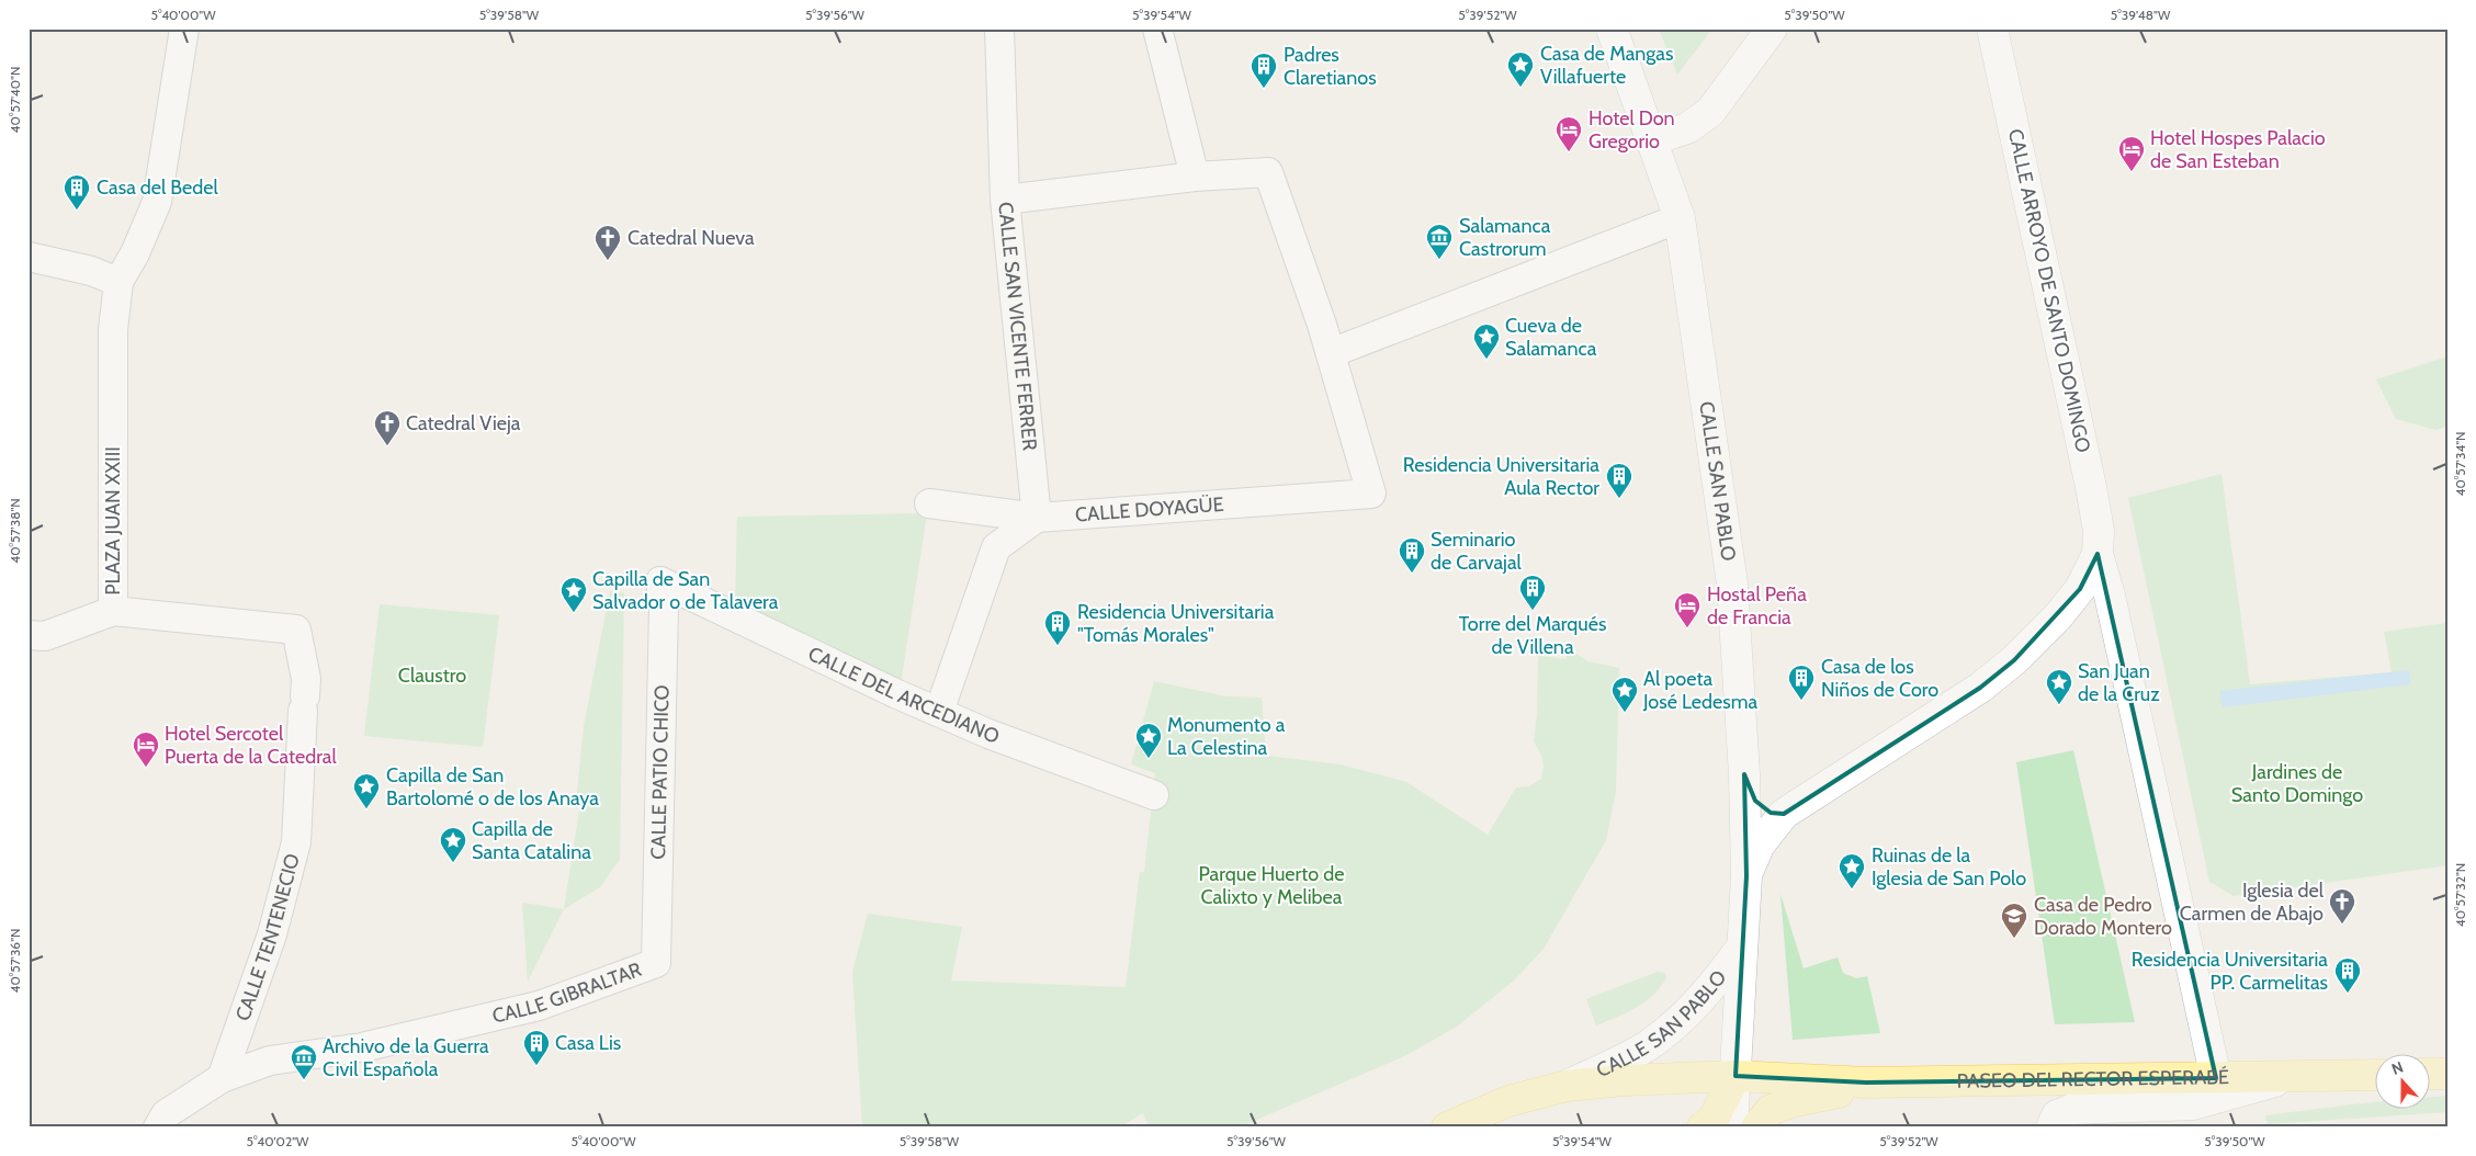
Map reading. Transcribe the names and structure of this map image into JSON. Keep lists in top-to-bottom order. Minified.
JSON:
{"streets":{"main road":["CALLE ARROYO DE SANTO DOMINGO","CALLE SAN PABLO","PASEO DEL RECTOR ESPERABÉ"],"street":["CALLE SAN VICENTE FERRER","CALLE DOYAGÜE","PLAZA JUAN XXIII","CALLE DEL ARCEDIANO","CALLE PATIO CHICO","CALLE TENTENECIO","CALLE GIBRALTAR"]},"crossings":[["CALLE ARROYO DE SANTO DOMINGO","CALLE SAN PABLO"],["CALLE ARROYO DE SANTO DOMINGO","PASEO DEL RECTOR ESPERABÉ"],["CALLE SAN VICENTE FERRER","CALLE DOYAGÜE"],["CALLE SAN PABLO","PASEO DEL RECTOR ESPERABÉ"],["PLAZA JUAN XXIII","CALLE TENTENECIO"],["CALLE DEL ARCEDIANO","CALLE PATIO CHICO"],["CALLE PATIO CHICO","CALLE GIBRALTAR"],["CALLE TENTENECIO","CALLE GIBRALTAR"]],"parks":["Claustro","Jardines de Santo Domingo","Parque Huerto de Calixto y Melibea"],"places":{"place":["Casa de Mangas Villafuerte","Cueva de Salamanca","Capilla de San Salvador o de Talavera","San Juan de la Cruz","Al poeta José Ledesma","Monumento a La Celestina","Capilla de San Bartolomé o de los Anaya","Capilla de Santa Catalina","Ruinas de la Iglesia de San Polo"],"building":["Padres Claretianos","Casa del Bedel","Residencia Universitaria Aula Rector","Seminario de Carvajal","Torre del Marqués de Villena","Residencia Universitaria \"Tomás Morales\"","Casa de los Niños de Coro","Residencia Universitaria PP. Carmelitas","Casa Lis"],"hotel":["Hotel Don Gregorio","Hotel Hospes Palacio de San Esteban","Hostal Peña de Francia","Hotel Sercotel Puerta de la Catedral"],"museum":["Salamanca Castrorum","Archivo de la Guerra Civil Española"],"church":["Catedral Nueva","Catedral Vieja","Iglesia del Carmen de Abajo"],"school or university":["Casa de Pedro Dorado Montero"]},"north":"top","coordinates":["5°40'00\"W","5°39'58\"W","5°39'56\"W","5°39'54\"W","5°39'52\"W","5°39'50\"W","5°39'48\"W","40°57'40\"N","40°57'34\"N","40°57'38\"N","40°57'32\"N","40°57'36\"N","5°40'02\"W"]}
